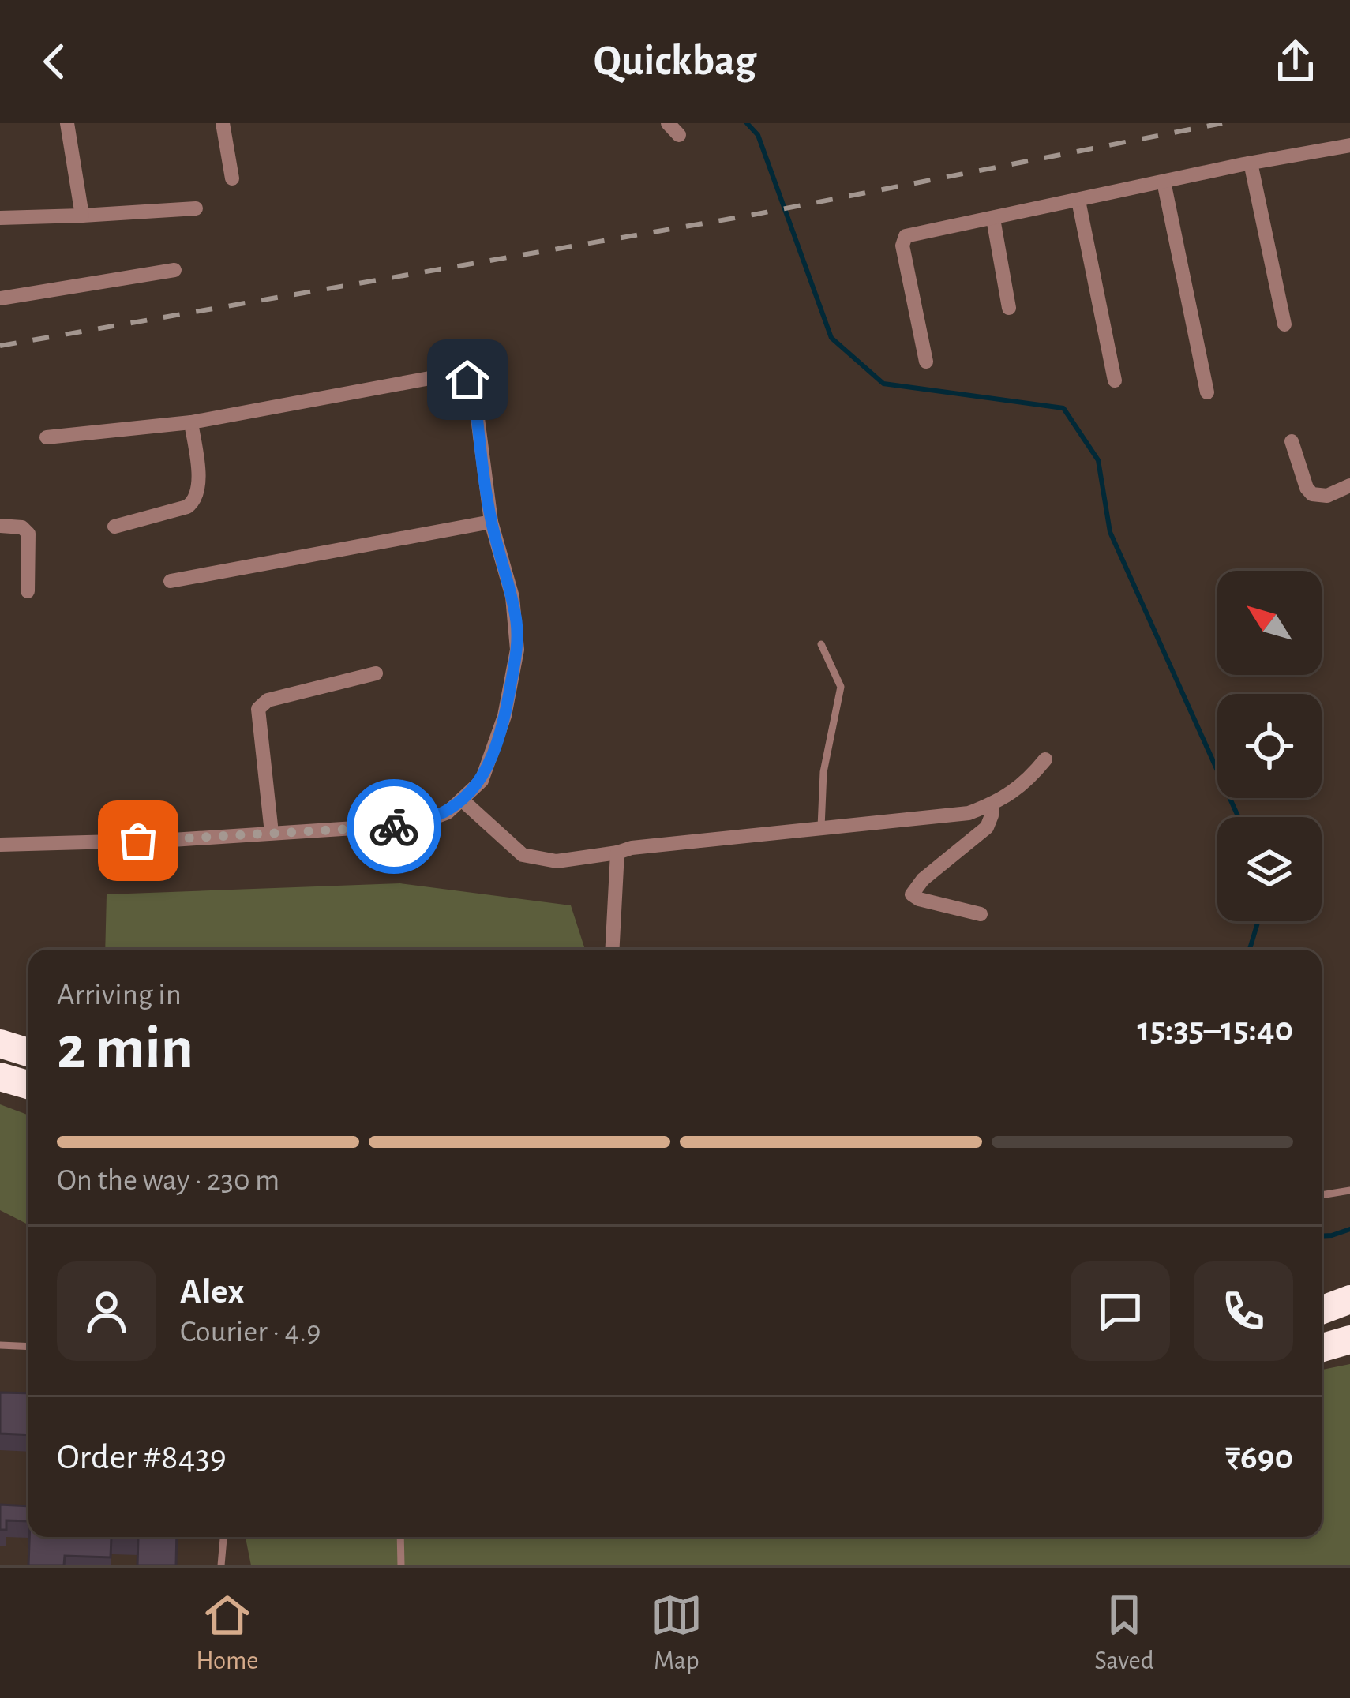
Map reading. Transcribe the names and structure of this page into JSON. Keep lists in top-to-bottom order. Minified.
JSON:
{"north":"top left","page":{"header":"Quickbag","heading":["2 min","Arriving in","15:35–15:40"],"panel":["Alex","Courier · 4.9","Order #8439","₹690"],"bar":"On the way · 230 m","tabs":["Home","Map","Saved"]}}
